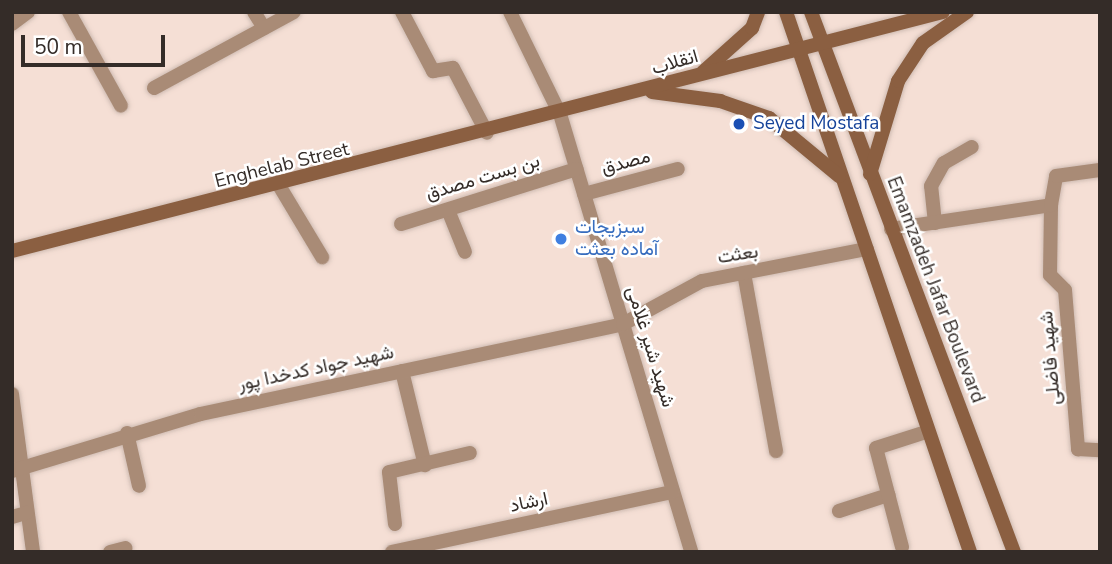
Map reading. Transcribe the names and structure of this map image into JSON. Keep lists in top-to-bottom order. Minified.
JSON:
{"streets":{"main road":["انقلاب","Enghelab Street","Emamzadeh Jafar Boulevard"],"street":["مصدق","بن بست مصدق","بعثت","شهید شیر غلامی","شهید فاضلی","شهید جواد کدخدا پور","ارشاد"]},"crossings":[["انقلاب","Enghelab Street"],["انقلاب","Emamzadeh Jafar Boulevard"],["انقلاب","شهید شیر غلامی"],["مصدق","شهید شیر غلامی"],["Enghelab Street","شهید شیر غلامی"],["بن بست مصدق","شهید شیر غلامی"],["بعثت","شهید شیر غلامی"],["بعثت","شهید جواد کدخدا پور"],["شهید شیر غلامی","شهید جواد کدخدا پور"],["شهید شیر غلامی","ارشاد"]],"places":["Seyed Mostafa","سبزیجات آماده بعثت"],"scale_bar":"50 m"}
